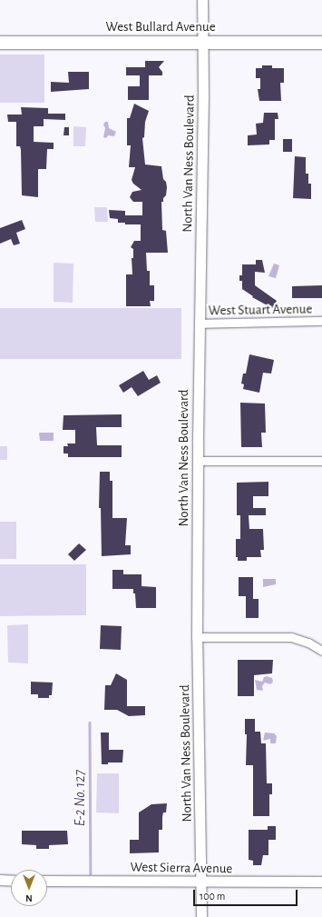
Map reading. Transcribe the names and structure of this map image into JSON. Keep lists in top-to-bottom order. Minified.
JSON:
{"streets":{"main road":["West Bullard Avenue"],"street":["North Van Ness Boulevard","West Stuart Avenue","West Sierra Avenue"]},"crossings":[["West Bullard Avenue","North Van Ness Boulevard"],["North Van Ness Boulevard","West Stuart Avenue"],["North Van Ness Boulevard","West Sierra Avenue"]],"water":["E-2 No. 127"],"scale_bar":"100 m","north":"bottom"}
